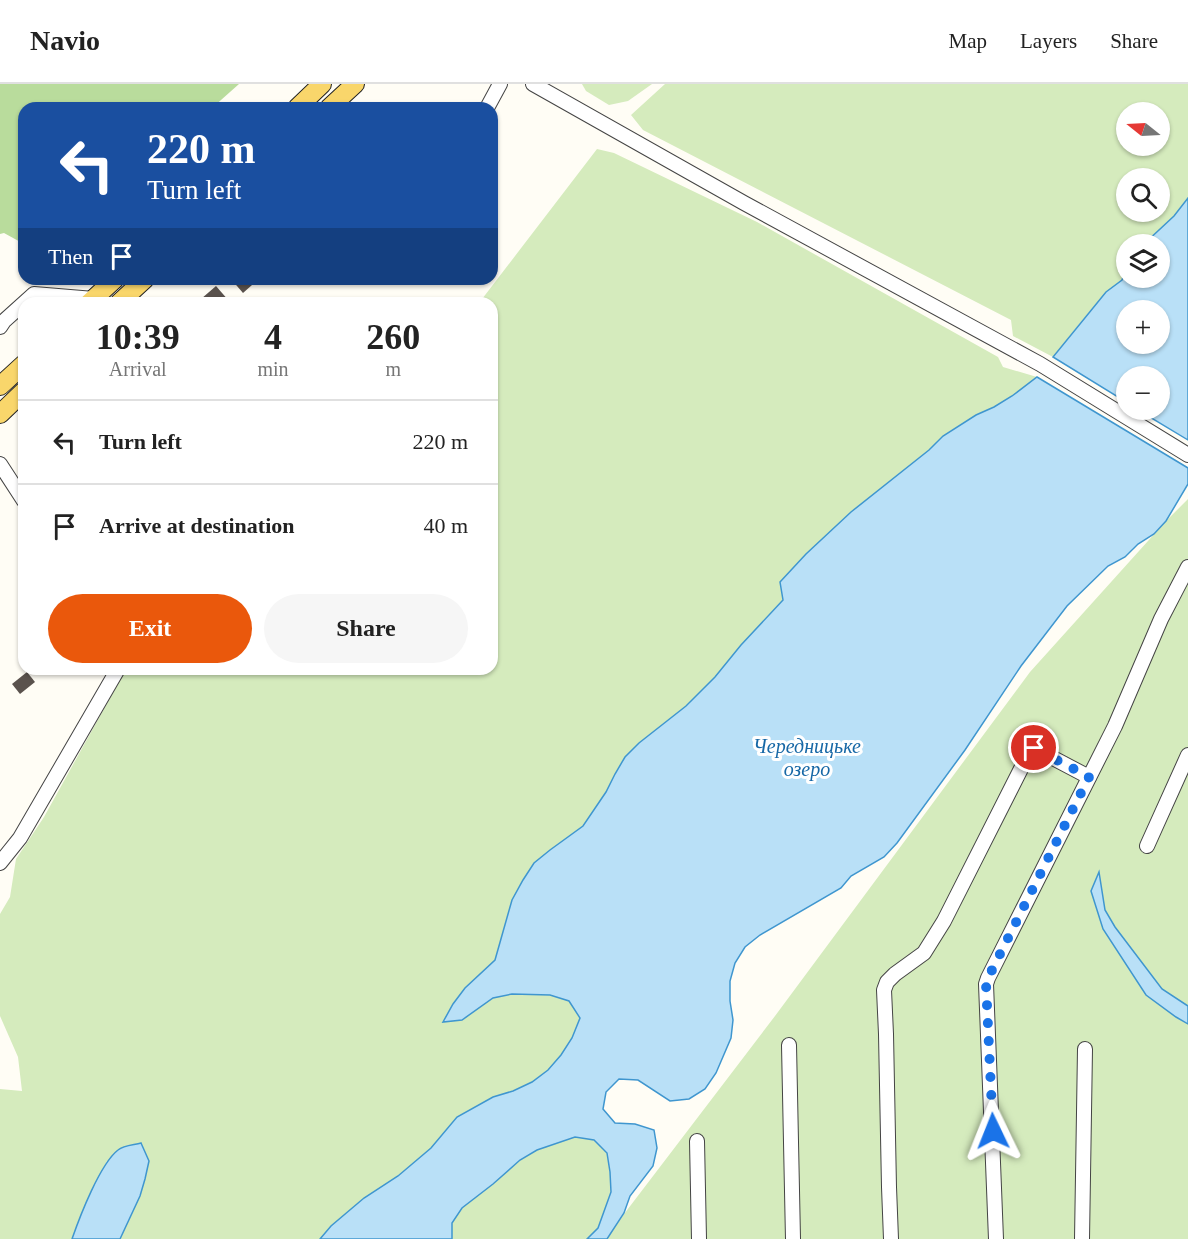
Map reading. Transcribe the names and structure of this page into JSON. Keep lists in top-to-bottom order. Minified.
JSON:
{"water":["Чередницьке озеро"],"north":"left","page":{"header":"Navio","nav":["Map","Layers","Share"],"map_buttons":["+","−"],"turn":["220 m","Turn left"],"then":"Then","eta":["10:39","Arrival","4","min","260","m"],"list":[{"name":"Turn left","value":"220 m"},{"name":"Arrive at destination","value":"40 m"}],"buttons":["Exit","Share"]}}
